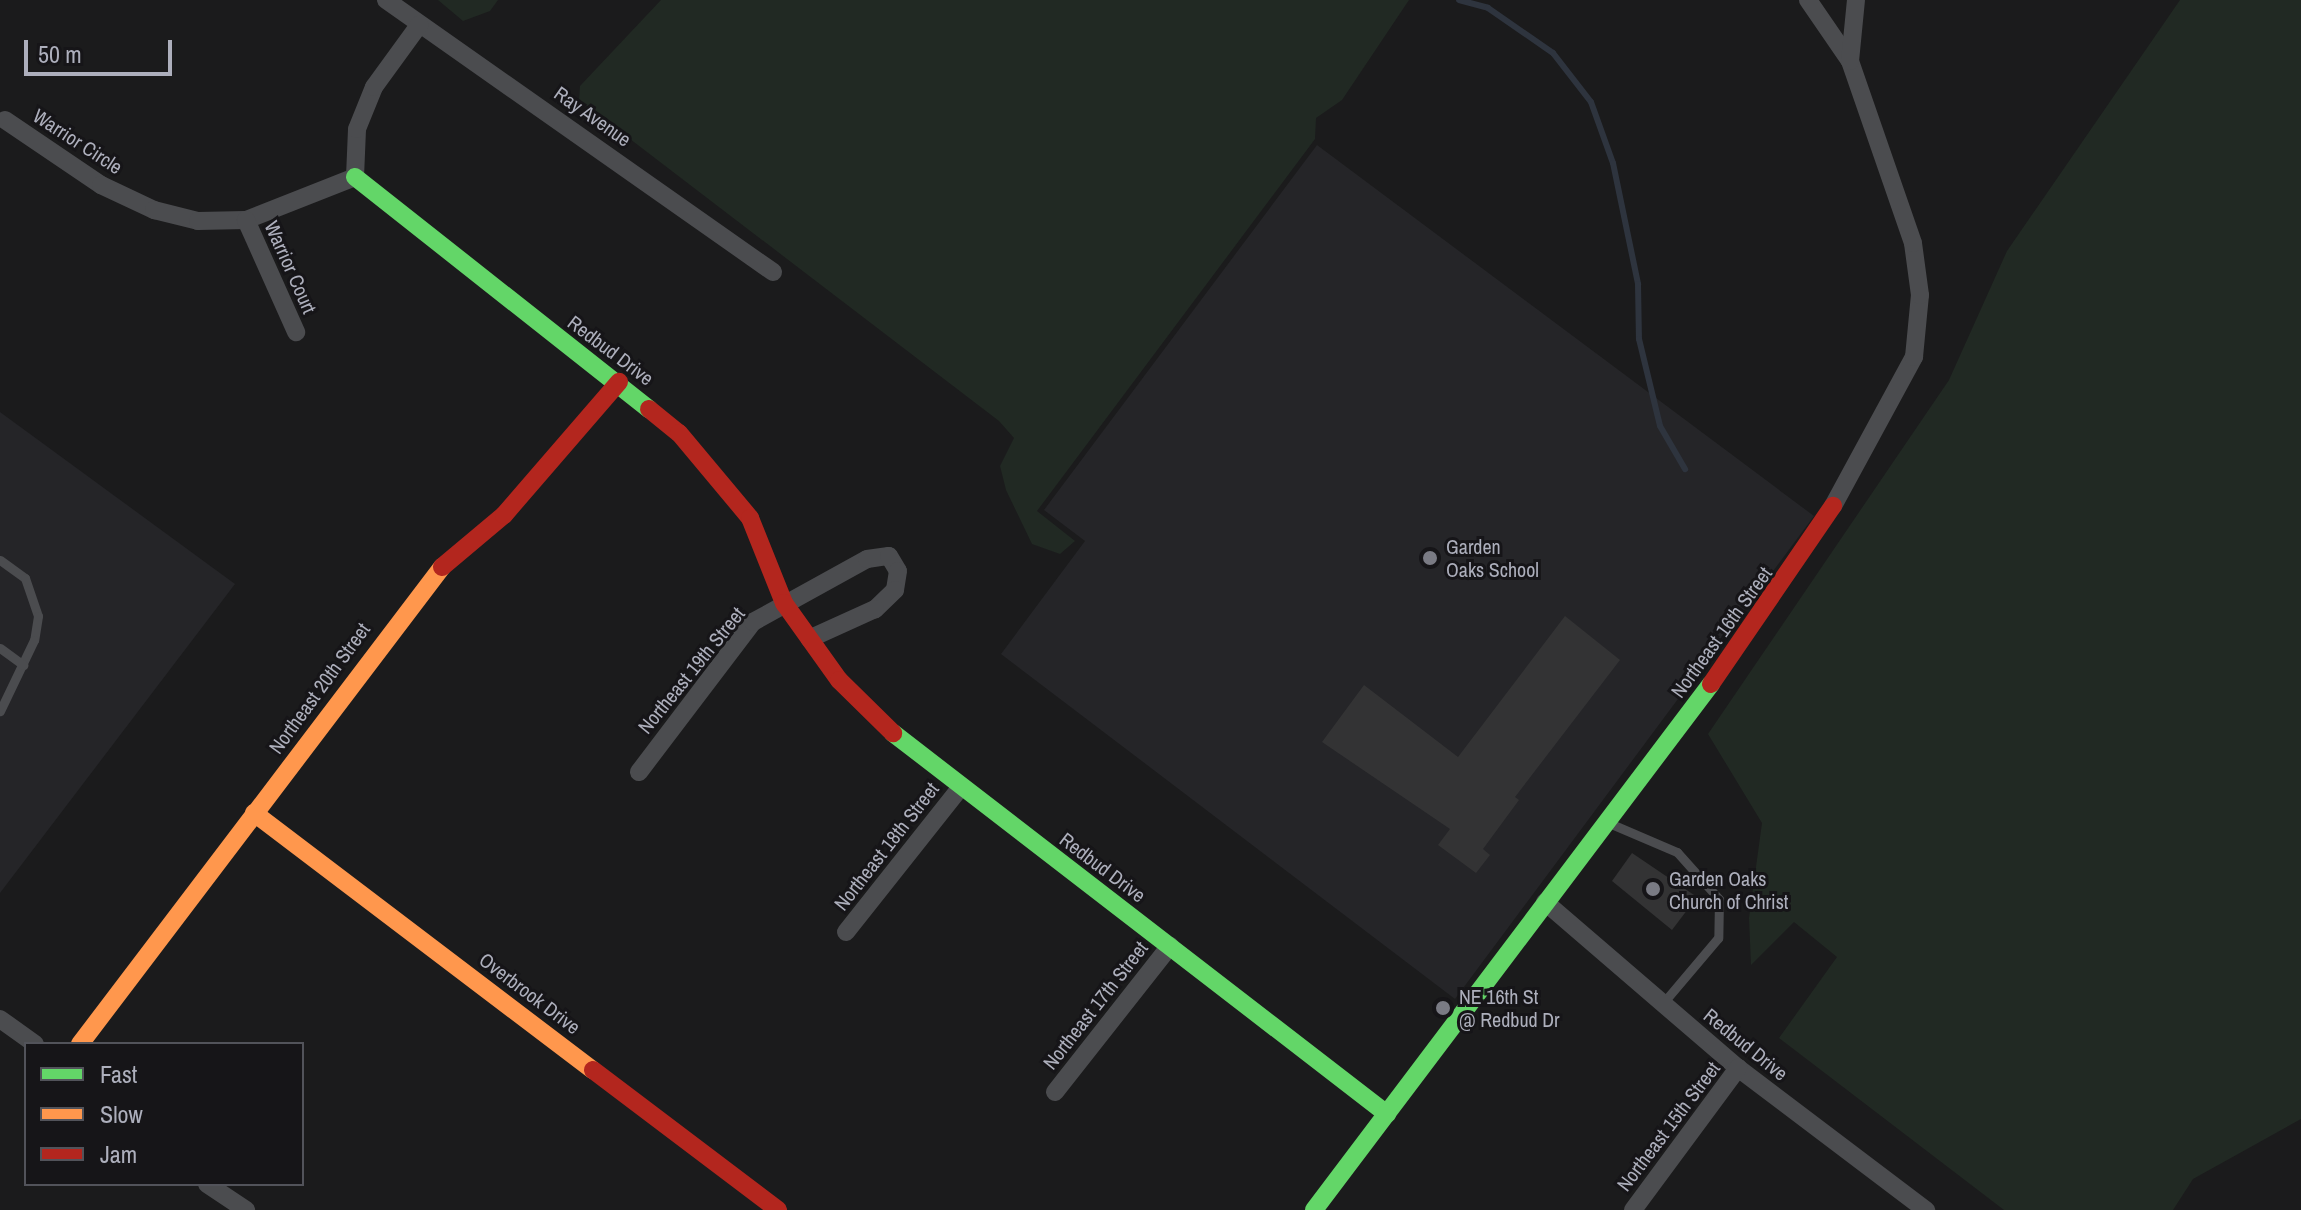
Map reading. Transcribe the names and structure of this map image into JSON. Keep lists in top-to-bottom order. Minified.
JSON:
{"streets":{"street":["Ray Avenue","Warrior Circle","Warrior Court","Redbud Drive","Northeast 16th Street","Northeast 19th Street","Northeast 20th Street","Northeast 18th Street","Overbrook Drive","Northeast 17th Street","Northeast 15th Street"]},"crossings":[["Warrior Circle","Warrior Court"],["Warrior Circle","Redbud Drive"],["Redbud Drive","Northeast 16th Street"],["Redbud Drive","Northeast 19th Street"],["Redbud Drive","Northeast 20th Street"],["Redbud Drive","Northeast 18th Street"],["Redbud Drive","Northeast 17th Street"],["Redbud Drive","Northeast 15th Street"],["Northeast 20th Street","Overbrook Drive"]],"places":["Garden Oaks School","Garden Oaks Church of Christ","NE 16th St @ Redbud Dr"],"legend":["Fast","Slow","Jam"],"scale_bar":"50 m"}
